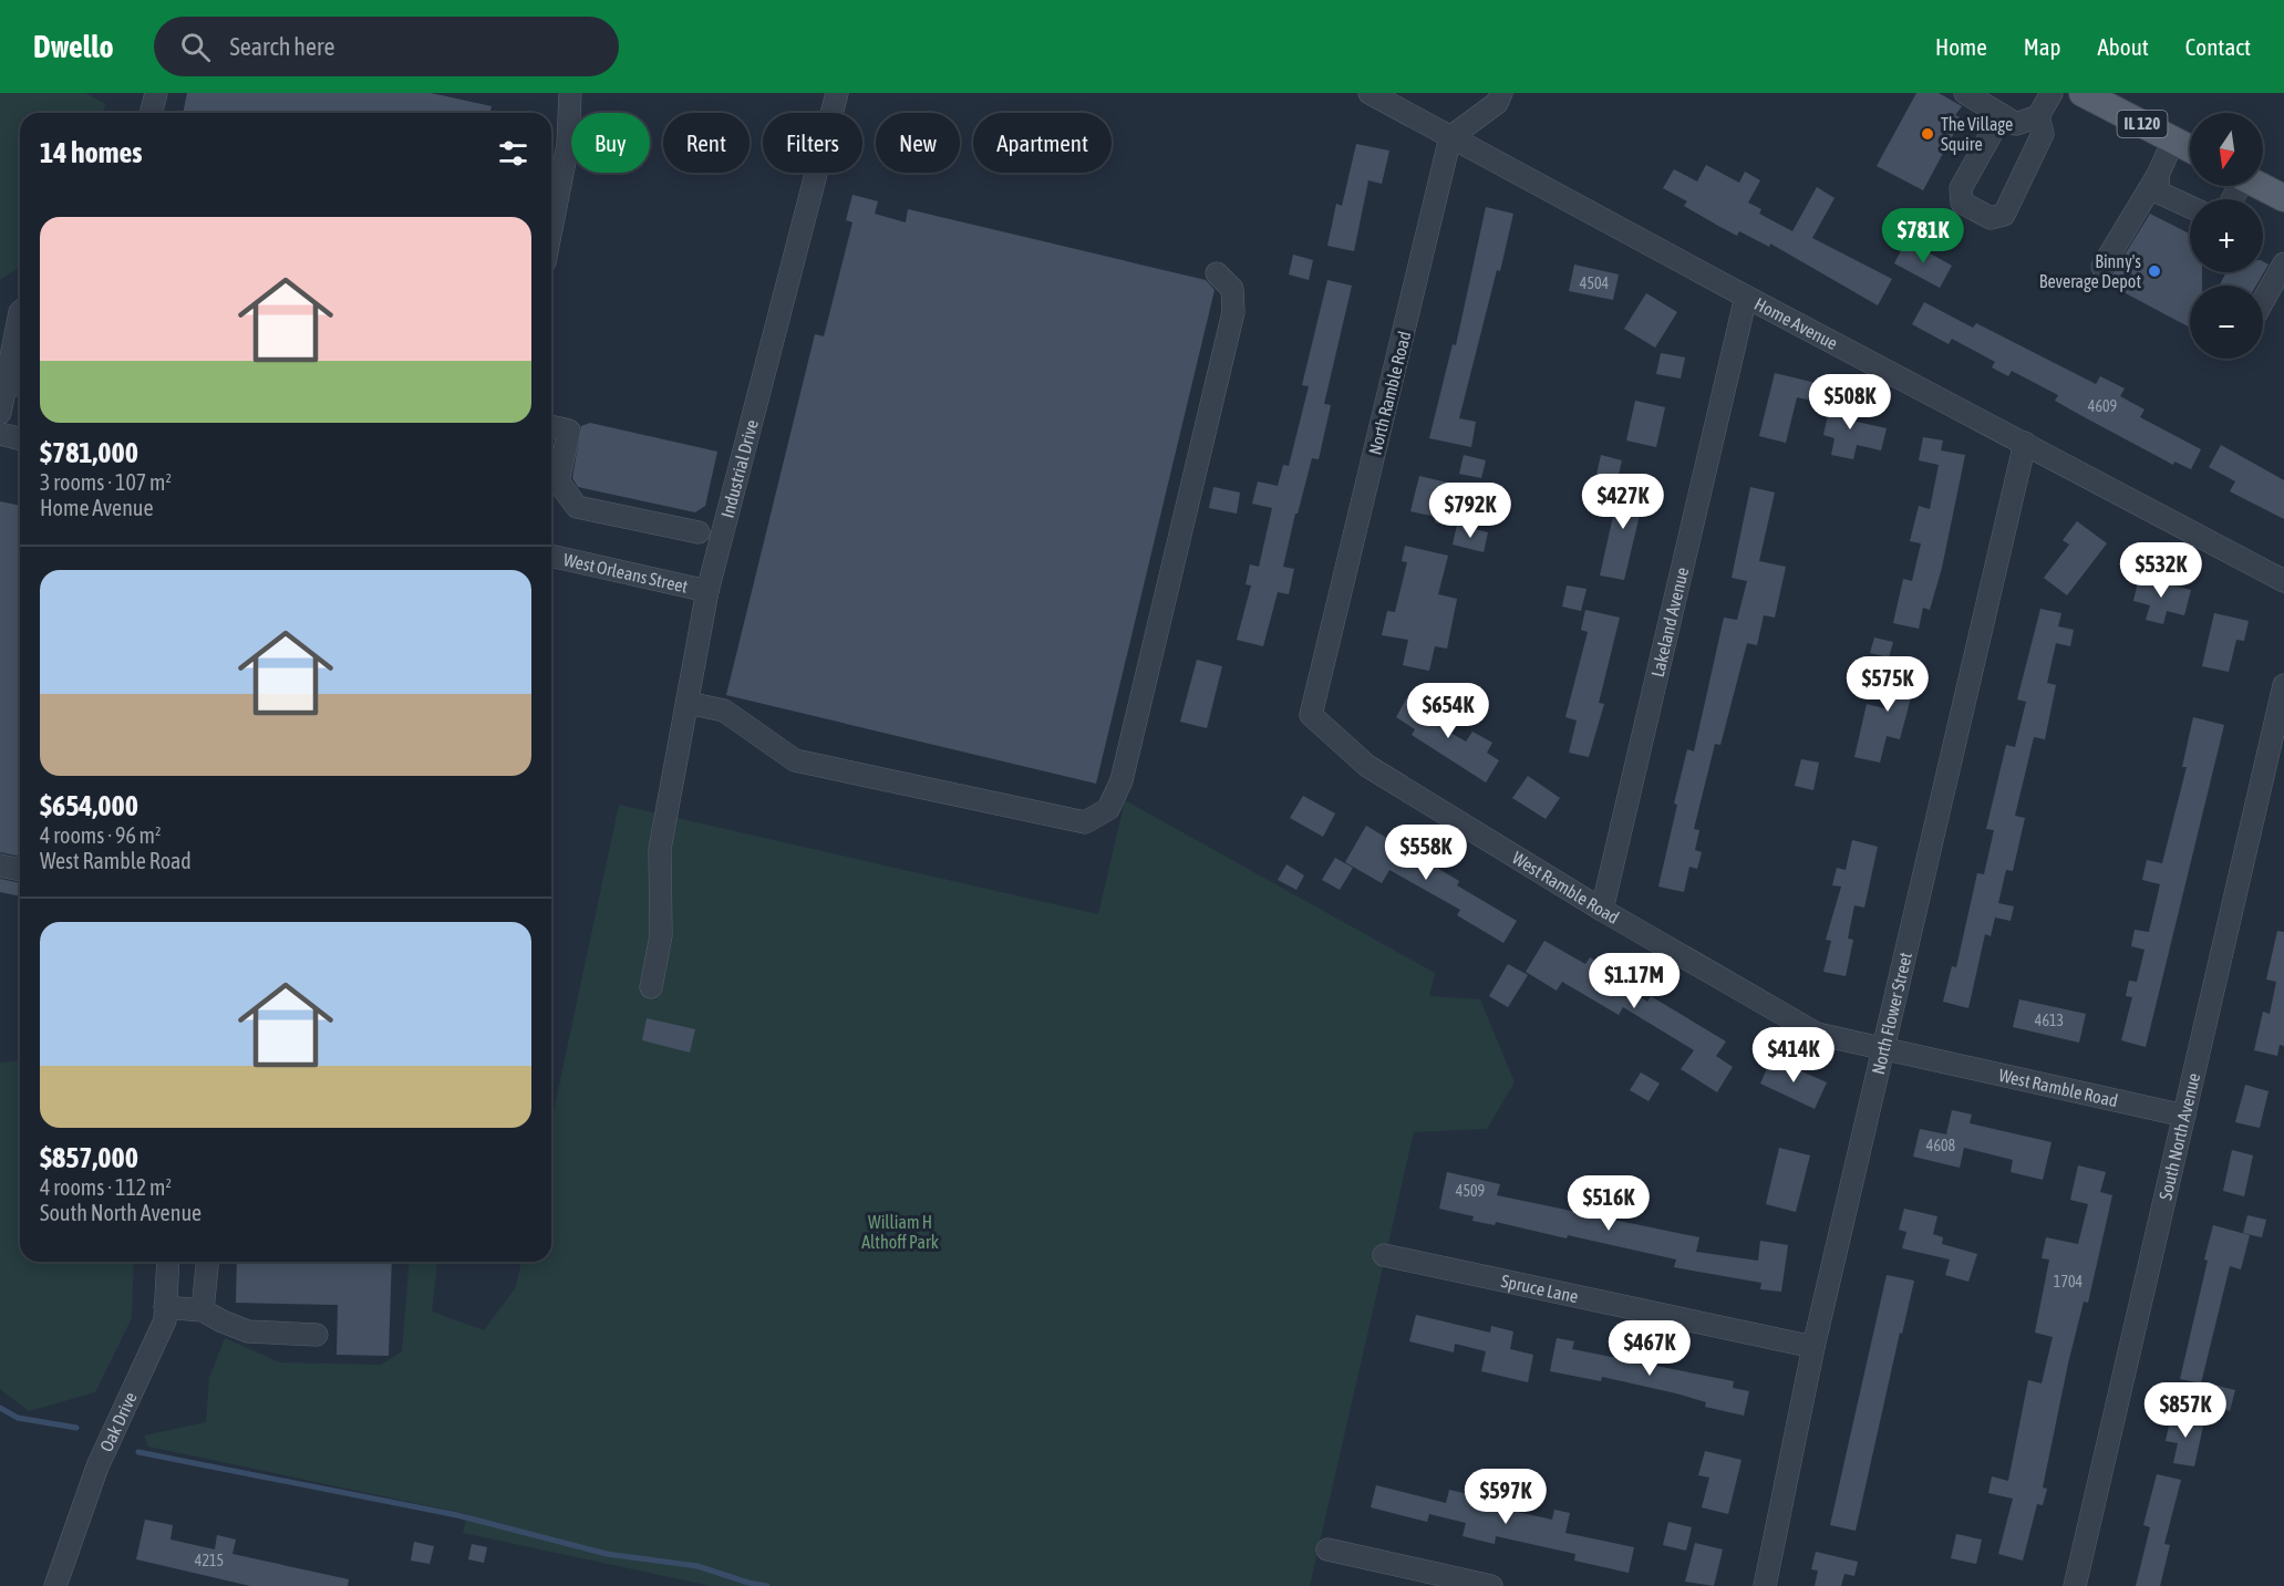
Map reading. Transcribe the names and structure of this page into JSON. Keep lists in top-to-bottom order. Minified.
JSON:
{"streets":{"main road":["IL 120"],"street":["Home Avenue","North Ramble Road","Industrial Drive","West Orleans Street","Lakeland Avenue","West Ramble Road","North Flower Street","South North Avenue","Spruce Lane","Oak Drive"]},"crossings":[["Home Avenue","North Ramble Road"],["Home Avenue","Lakeland Avenue"],["Home Avenue","North Flower Street"],["North Ramble Road","West Ramble Road"],["Industrial Drive","West Orleans Street"],["Lakeland Avenue","West Ramble Road"],["West Ramble Road","North Flower Street"],["West Ramble Road","South North Avenue"],["North Flower Street","Spruce Lane"]],"parks":["William H Althoff Park"],"places":["The Village Squire","Binny's Beverage Depot"],"house_numbers":["4504","4609","4613","4608","4509","1704","4215"],"north":"bottom","page":{"header":"Dwello","search":"Search here","nav":["Home","Map","About","Contact"],"map_buttons":["+","−"],"chip":["Buy","Rent","Filters","New","Apartment"],"heading":"14 homes","list":[{"name":"$781,000","note":"3 rooms · 107 m² · Home Avenue"},{"name":"$654,000","note":"4 rooms · 96 m² · West Ramble Road"},{"name":"$857,000","note":"4 rooms · 112 m² · South North Avenue"}],"price":["$781K","$508K","$427K","$792K","$532K","$575K","$654K","$558K","$1.17M","$414K","$516K","$467K","$857K","$597K"]}}
